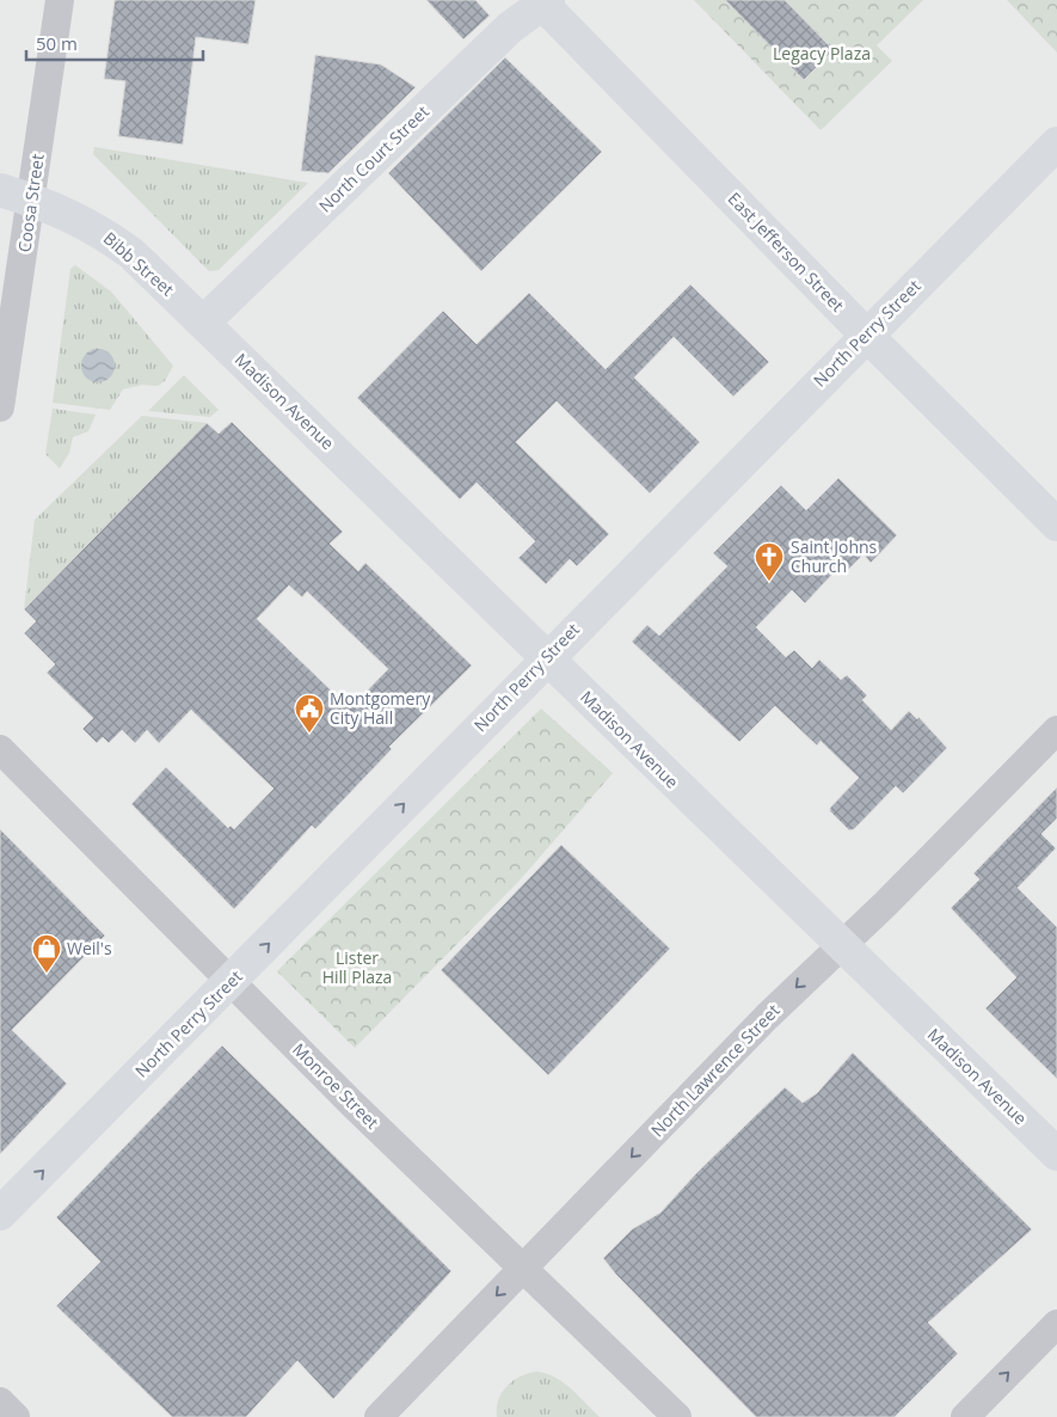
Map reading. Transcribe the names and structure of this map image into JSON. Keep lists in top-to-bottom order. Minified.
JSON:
{"streets":{"main road":["North Court Street","East Jefferson Street","Bibb Street","North Perry Street","Madison Avenue"],"street":["Coosa Street","North Lawrence Street","Monroe Street"]},"crossings":[["North Court Street","East Jefferson Street"],["North Court Street","Bibb Street"],["North Court Street","Madison Avenue"],["Coosa Street","Bibb Street"],["East Jefferson Street","North Perry Street"],["Bibb Street","Madison Avenue"],["North Perry Street","Madison Avenue"],["North Perry Street","Monroe Street"],["Madison Avenue","North Lawrence Street"],["North Lawrence Street","Monroe Street"]],"one_way":["North Perry Street","North Lawrence Street"],"parks":["Legacy Plaza","Lister Hill Plaza"],"places":{"church":["Saint Johns Church"],"public building":["Montgomery City Hall"],"shop":["Weil's"]},"scale_bar":"50 m"}
